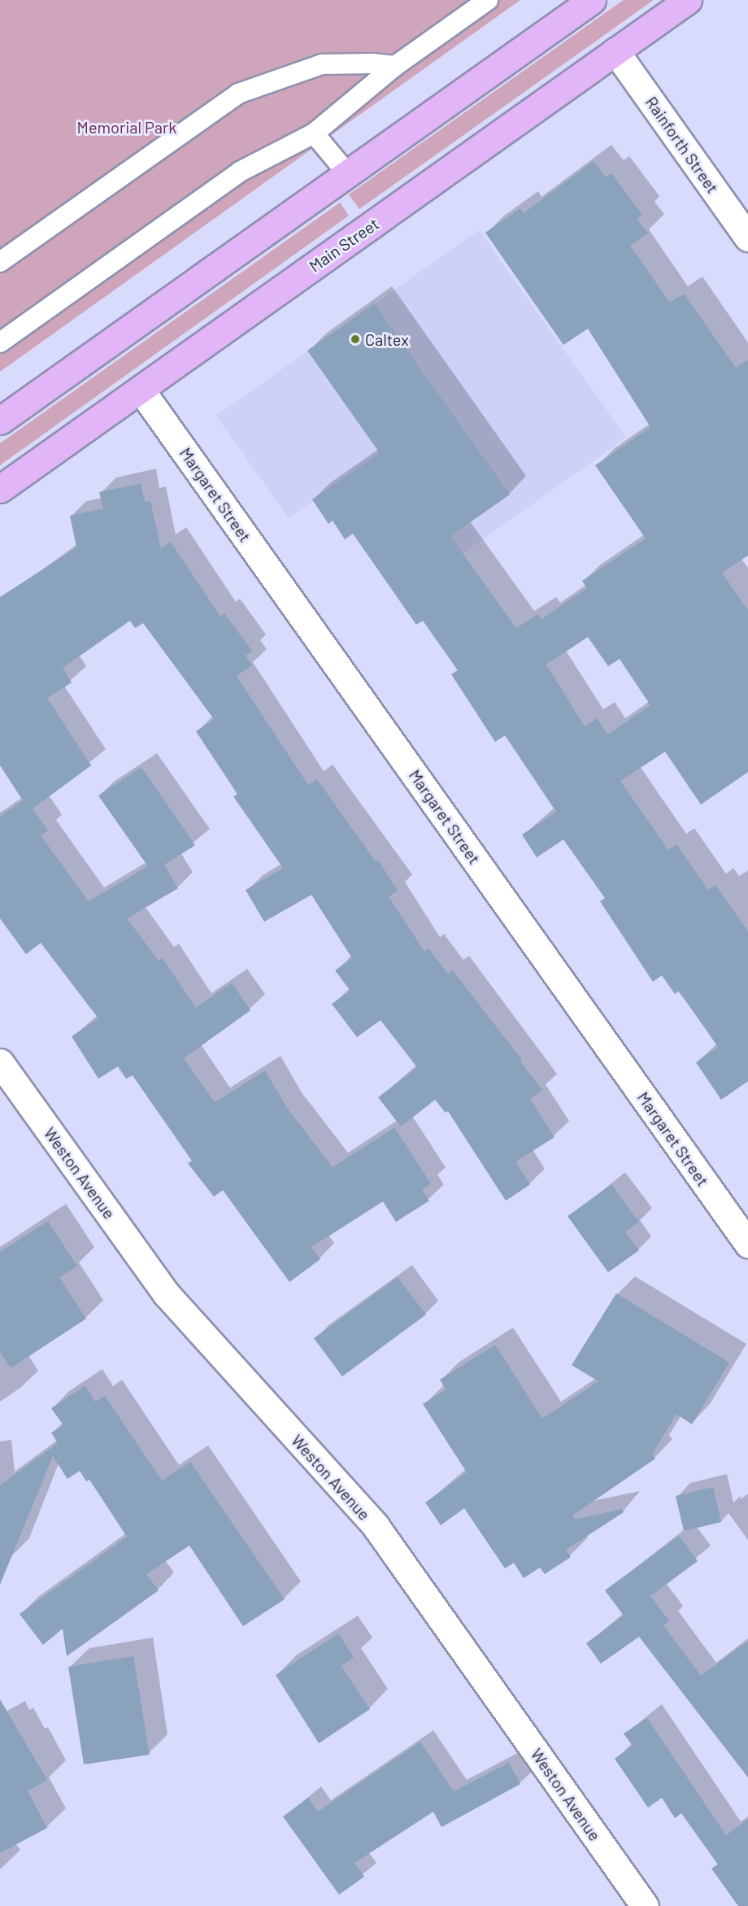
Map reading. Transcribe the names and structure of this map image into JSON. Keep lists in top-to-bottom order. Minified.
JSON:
{"streets":{"highway":["Main Street"],"street":["Rainforth Street","Margaret Street","Weston Avenue"]},"crossings":[["Rainforth Street","Main Street"],["Main Street","Margaret Street"]],"parks":["Memorial Park"],"places":["Caltex"]}
